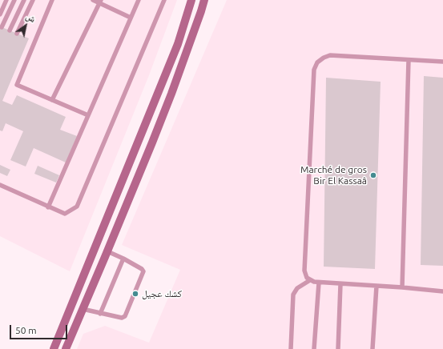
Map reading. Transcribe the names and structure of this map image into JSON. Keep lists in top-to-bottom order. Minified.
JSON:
{"places":["Marché de gros Bir El Kassaâ","كشك عجيل"],"scale_bar":"50 m","north":"top right"}
